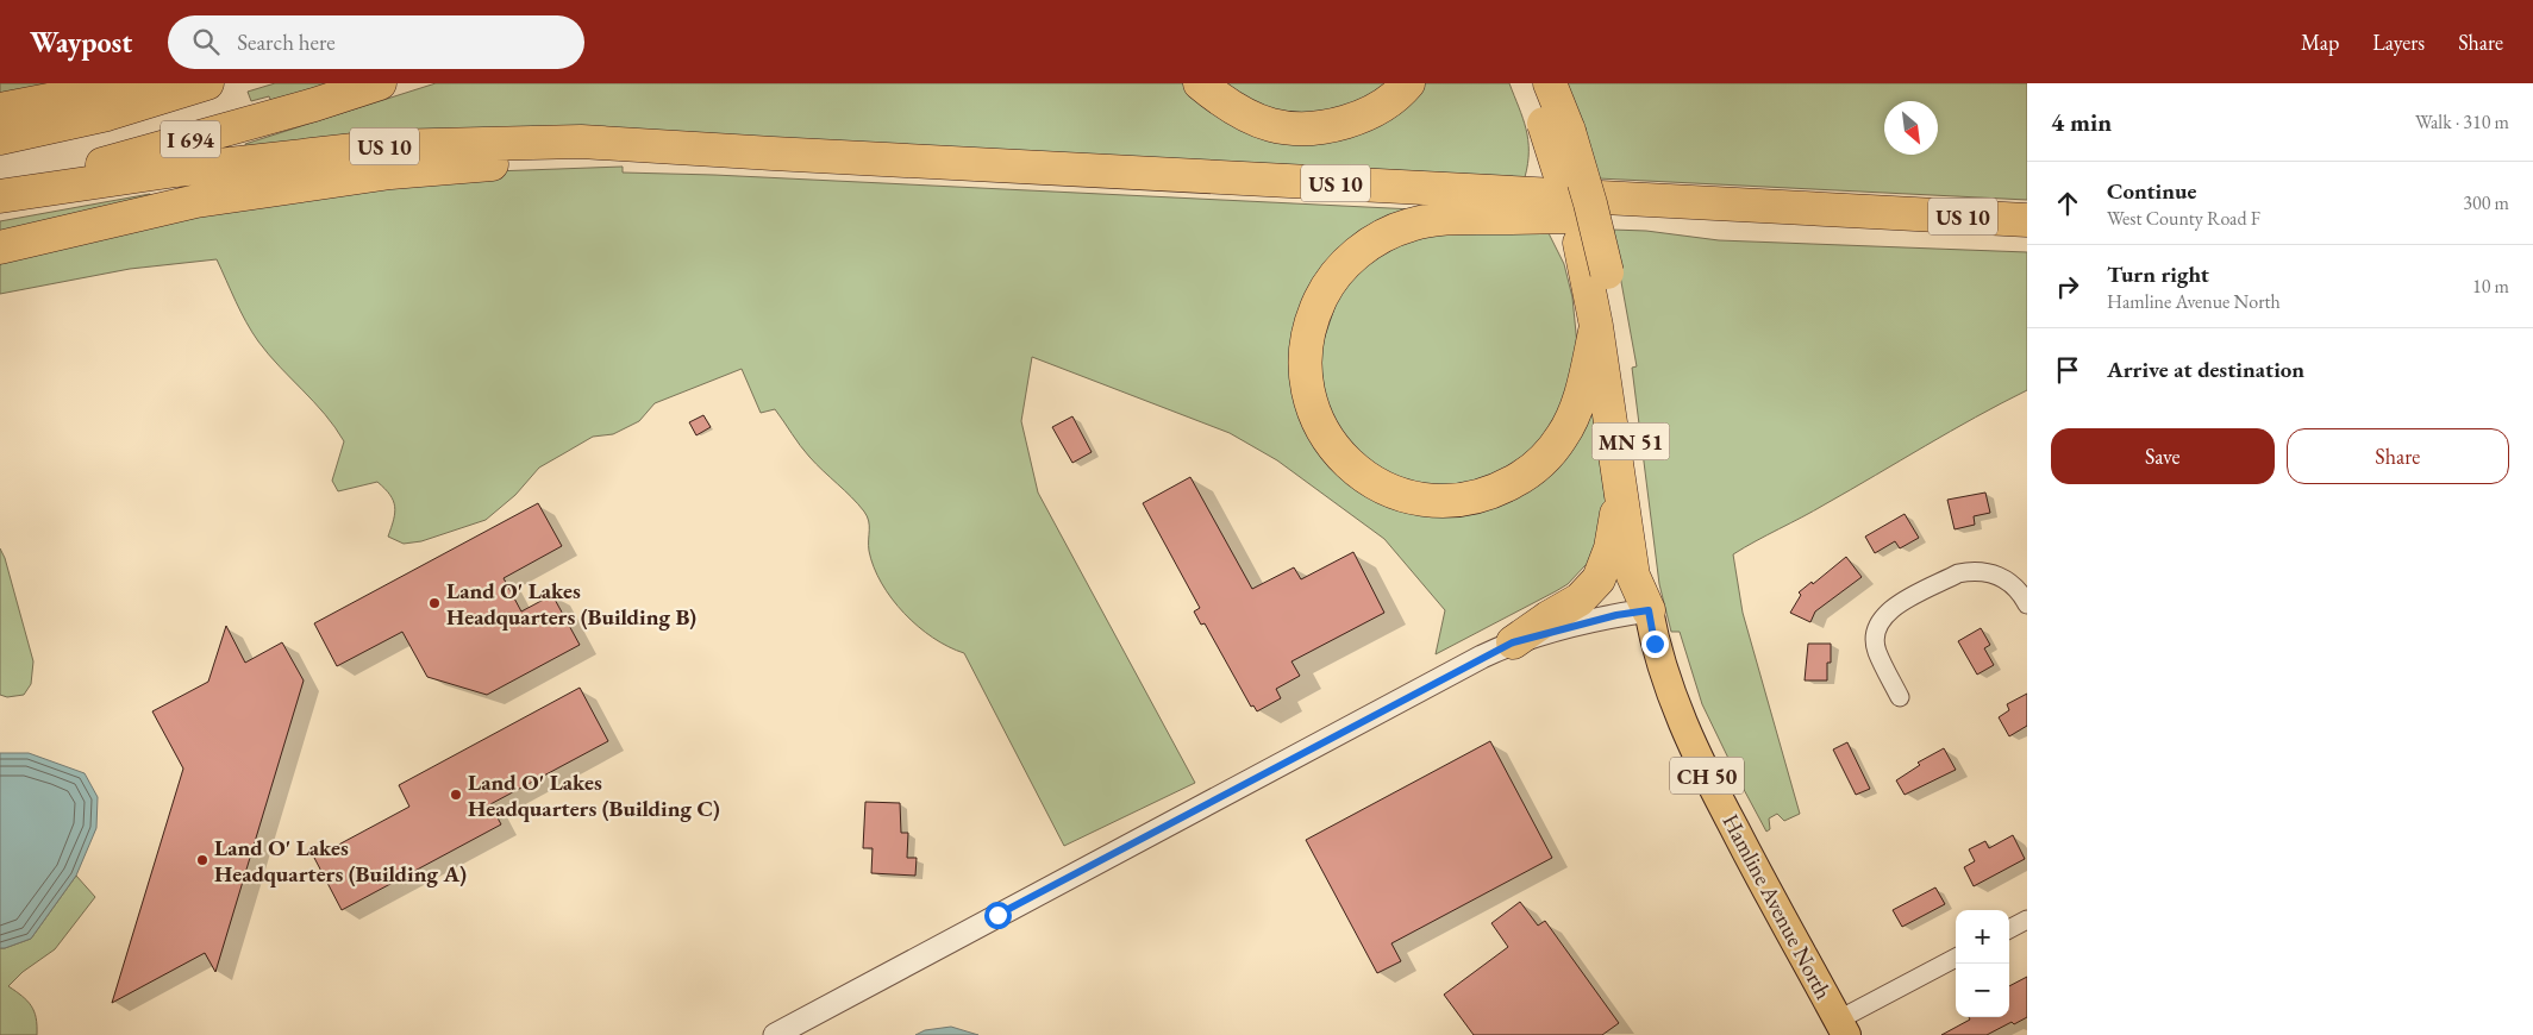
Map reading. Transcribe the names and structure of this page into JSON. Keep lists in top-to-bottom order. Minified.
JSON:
{"streets":{"highway":["I 694","US 10","MN 51","Hamline Avenue North"],"main road":["CH 50"]},"crossings":[["I 694","US 10"]],"places":["Land O' Lakes Headquarters (Building B)","Land O' Lakes Headquarters (Building C)","Land O' Lakes Headquarters (Building A)"],"north":"bottom right","page":{"header":"Waypost","search":"Search here","nav":["Map","Layers","Share"],"heading":["4 min","Walk · 310 m"],"list":[["Continue","West County Road F","300 m"],["Turn right","Hamline Avenue North","10 m"],"Arrive at destination"],"buttons":["Save","Share"],"map_buttons":["+","−"]}}
